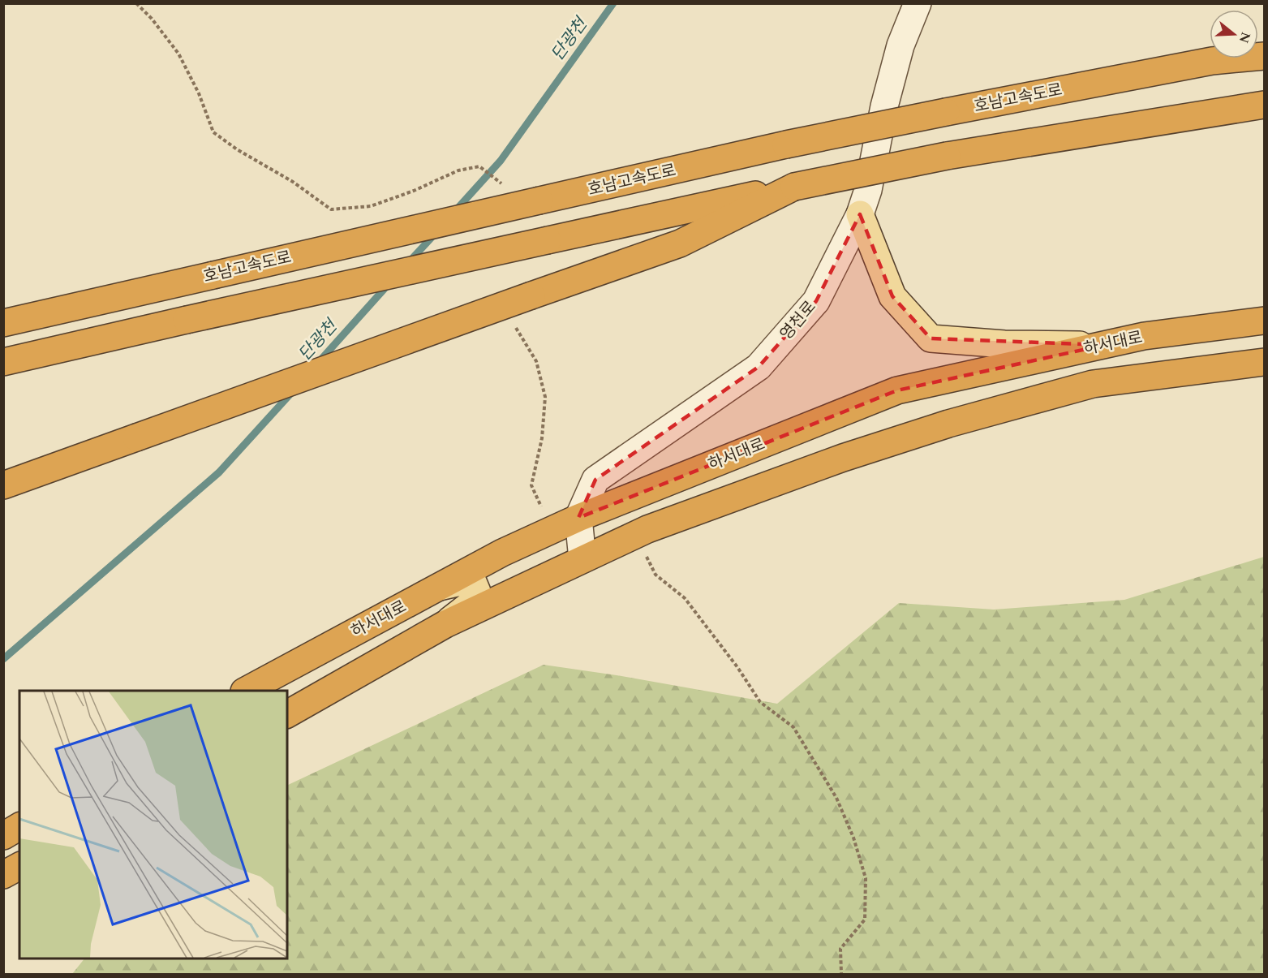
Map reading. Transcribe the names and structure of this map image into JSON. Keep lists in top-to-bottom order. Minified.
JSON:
{"streets":{"highway":["호남고속도로","하서대로"],"street":["영천로"]},"crossings":[["영천로","하서대로"]],"water":["단광천"],"north":"right"}
